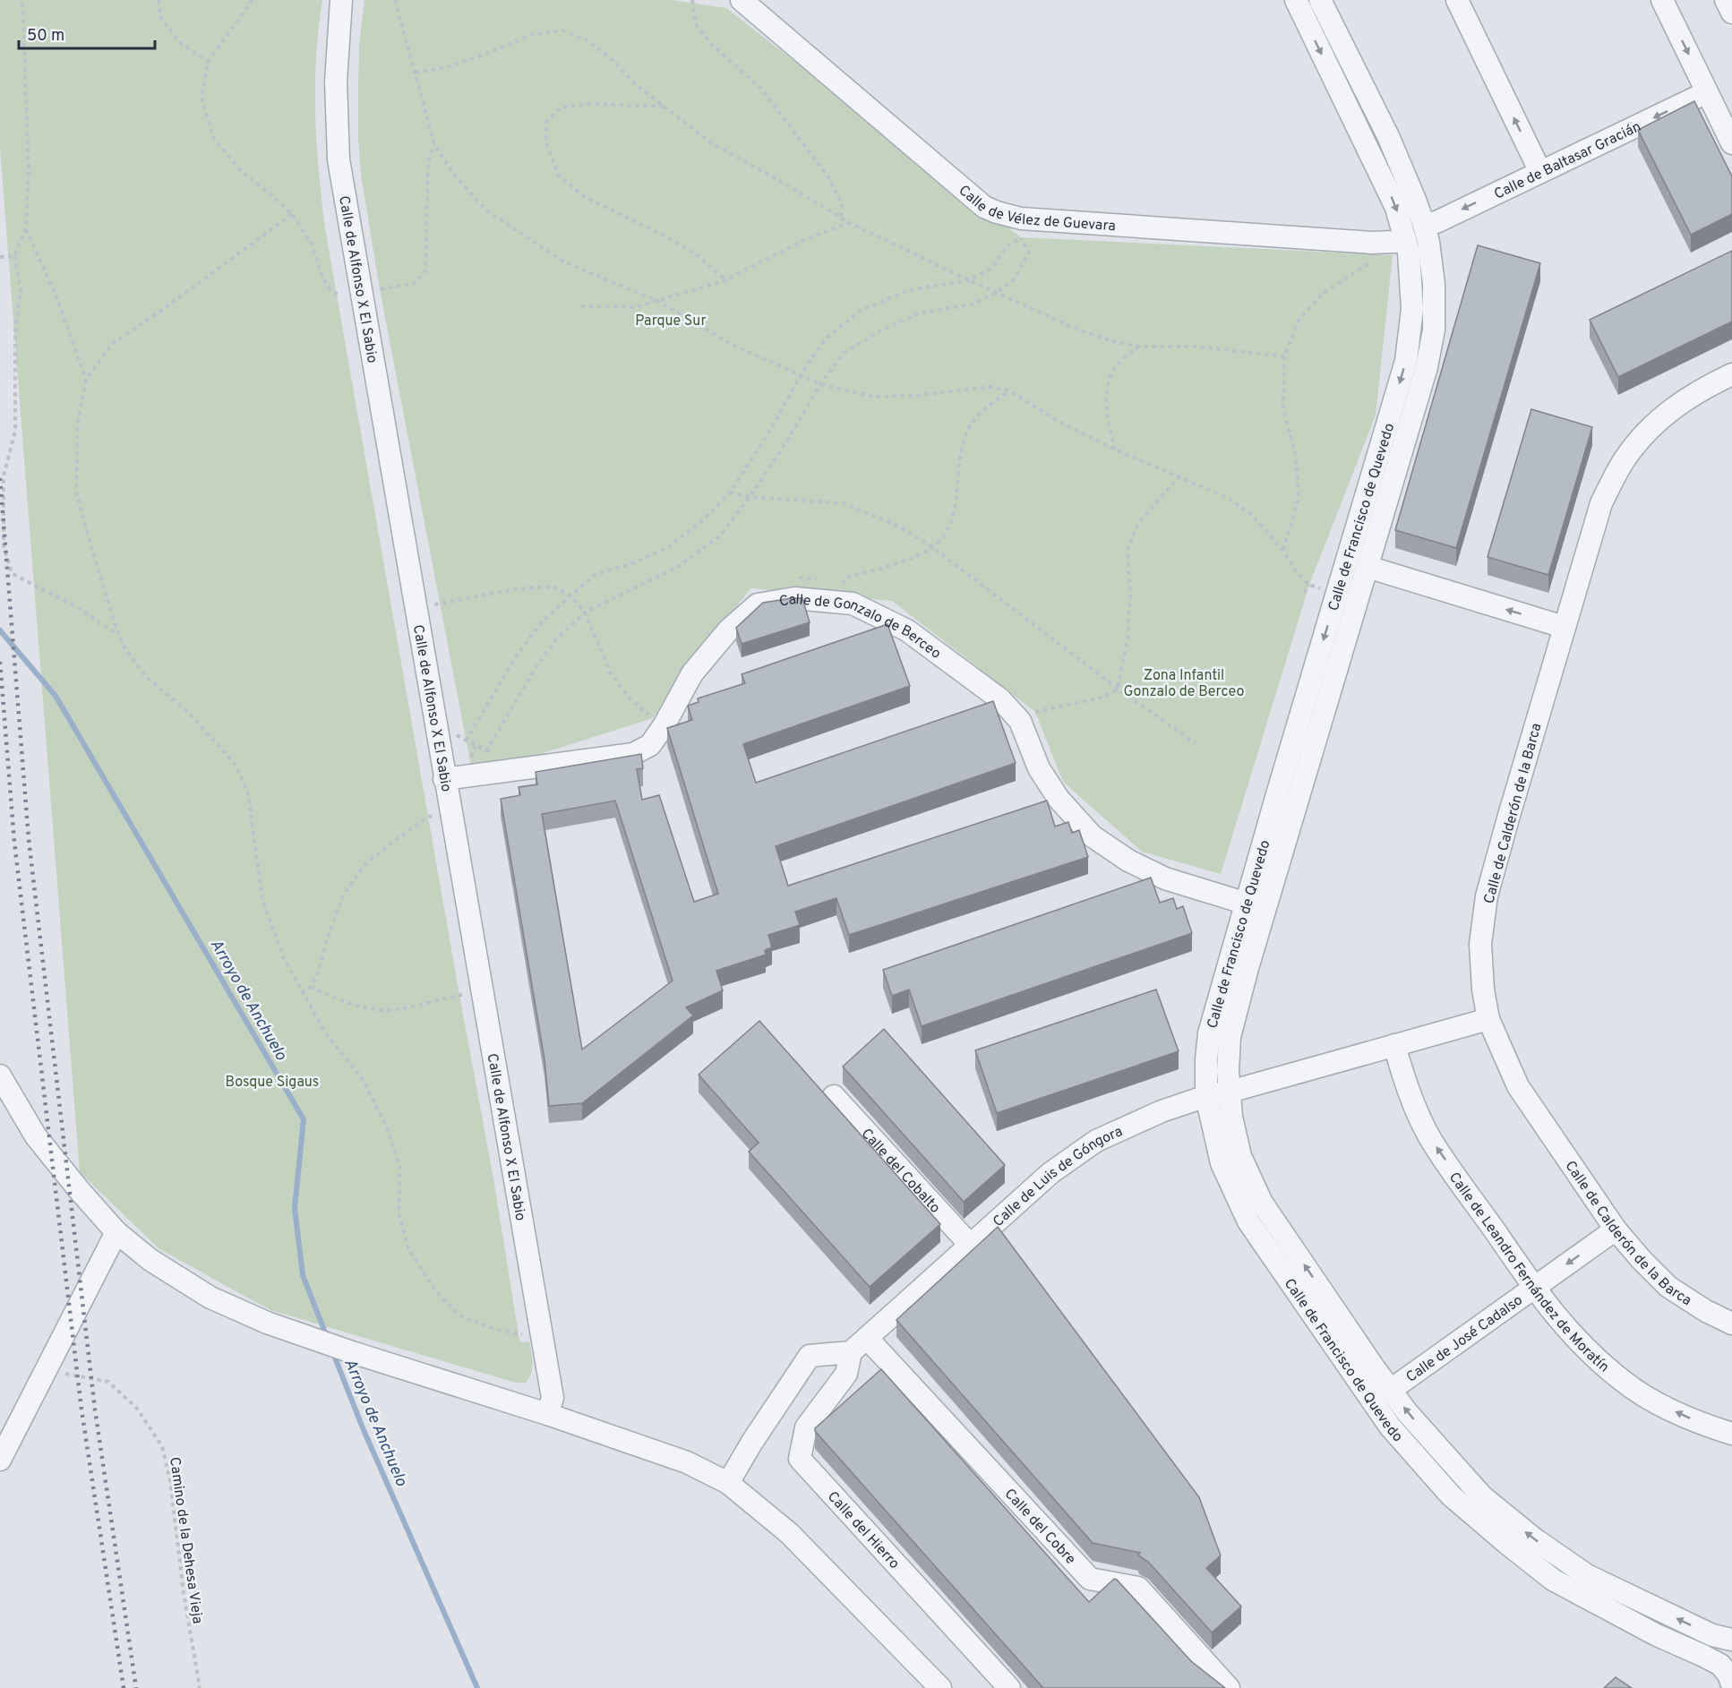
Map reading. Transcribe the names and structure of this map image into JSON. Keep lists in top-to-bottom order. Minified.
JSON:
{"streets":{"street":["Calle de Baltasar Gracián","Calle de Vélez de Guevara","Calle de Alfonso X El Sabio","Calle de Francisco de Quevedo","Calle de Gonzalo de Berceo","Calle de Calderón de la Barca","Calle del Cobalto","Calle de Luis de Góngora","Calle de Leandro Fernández de Moratín","Calle de José Cadalso","Calle del Cobre","Calle del Hierro"],"path":["Camino de la Dehesa Vieja"]},"crossings":[["Calle de Baltasar Gracián","Calle de Francisco de Quevedo"],["Calle de Vélez de Guevara","Calle de Francisco de Quevedo"],["Calle de Alfonso X El Sabio","Calle de Gonzalo de Berceo"],["Calle de Francisco de Quevedo","Calle de Gonzalo de Berceo"],["Calle de Francisco de Quevedo","Calle de Luis de Góngora"],["Calle de Francisco de Quevedo","Calle de José Cadalso"],["Calle de Calderón de la Barca","Calle de Luis de Góngora"],["Calle de Calderón de la Barca","Calle de José Cadalso"],["Calle del Cobalto","Calle de Luis de Góngora"],["Calle de Luis de Góngora","Calle de Leandro Fernández de Moratín"],["Calle de Luis de Góngora","Calle del Cobre"],["Calle de Luis de Góngora","Calle del Hierro"],["Calle de Leandro Fernández de Moratín","Calle de José Cadalso"],["Calle del Cobre","Calle del Hierro"]],"one_way":["Calle de Baltasar Gracián","Calle de Leandro Fernández de Moratín","Calle de José Cadalso"],"water":["Arroyo de Anchuelo"],"parks":["Parque Sur","Zona Infantil Gonzalo de Berceo","Bosque Sigaus"],"scale_bar":"50 m"}
